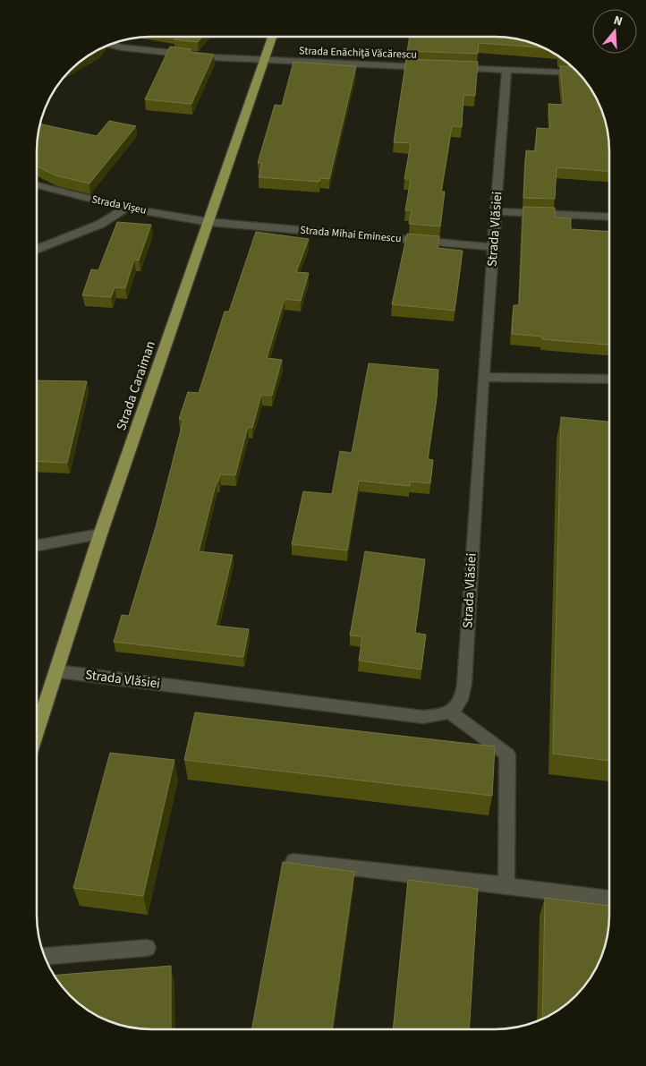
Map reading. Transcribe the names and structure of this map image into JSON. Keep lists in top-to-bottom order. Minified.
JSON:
{"streets":{"main road":["Strada Caraiman"],"street":["Strada Enăchiță Văcărescu","Strada Vișeu","Strada Vlăsiei","Strada Mihai Eminescu"]},"crossings":[["Strada Enăchiță Văcărescu","Strada Caraiman"],["Strada Vișeu","Strada Mihai Eminescu"],["Strada Vișeu","Strada Caraiman"],["Strada Vlăsiei","Strada Mihai Eminescu"],["Strada Vlăsiei","Strada Caraiman"],["Strada Mihai Eminescu","Strada Caraiman"]],"north":"top"}
